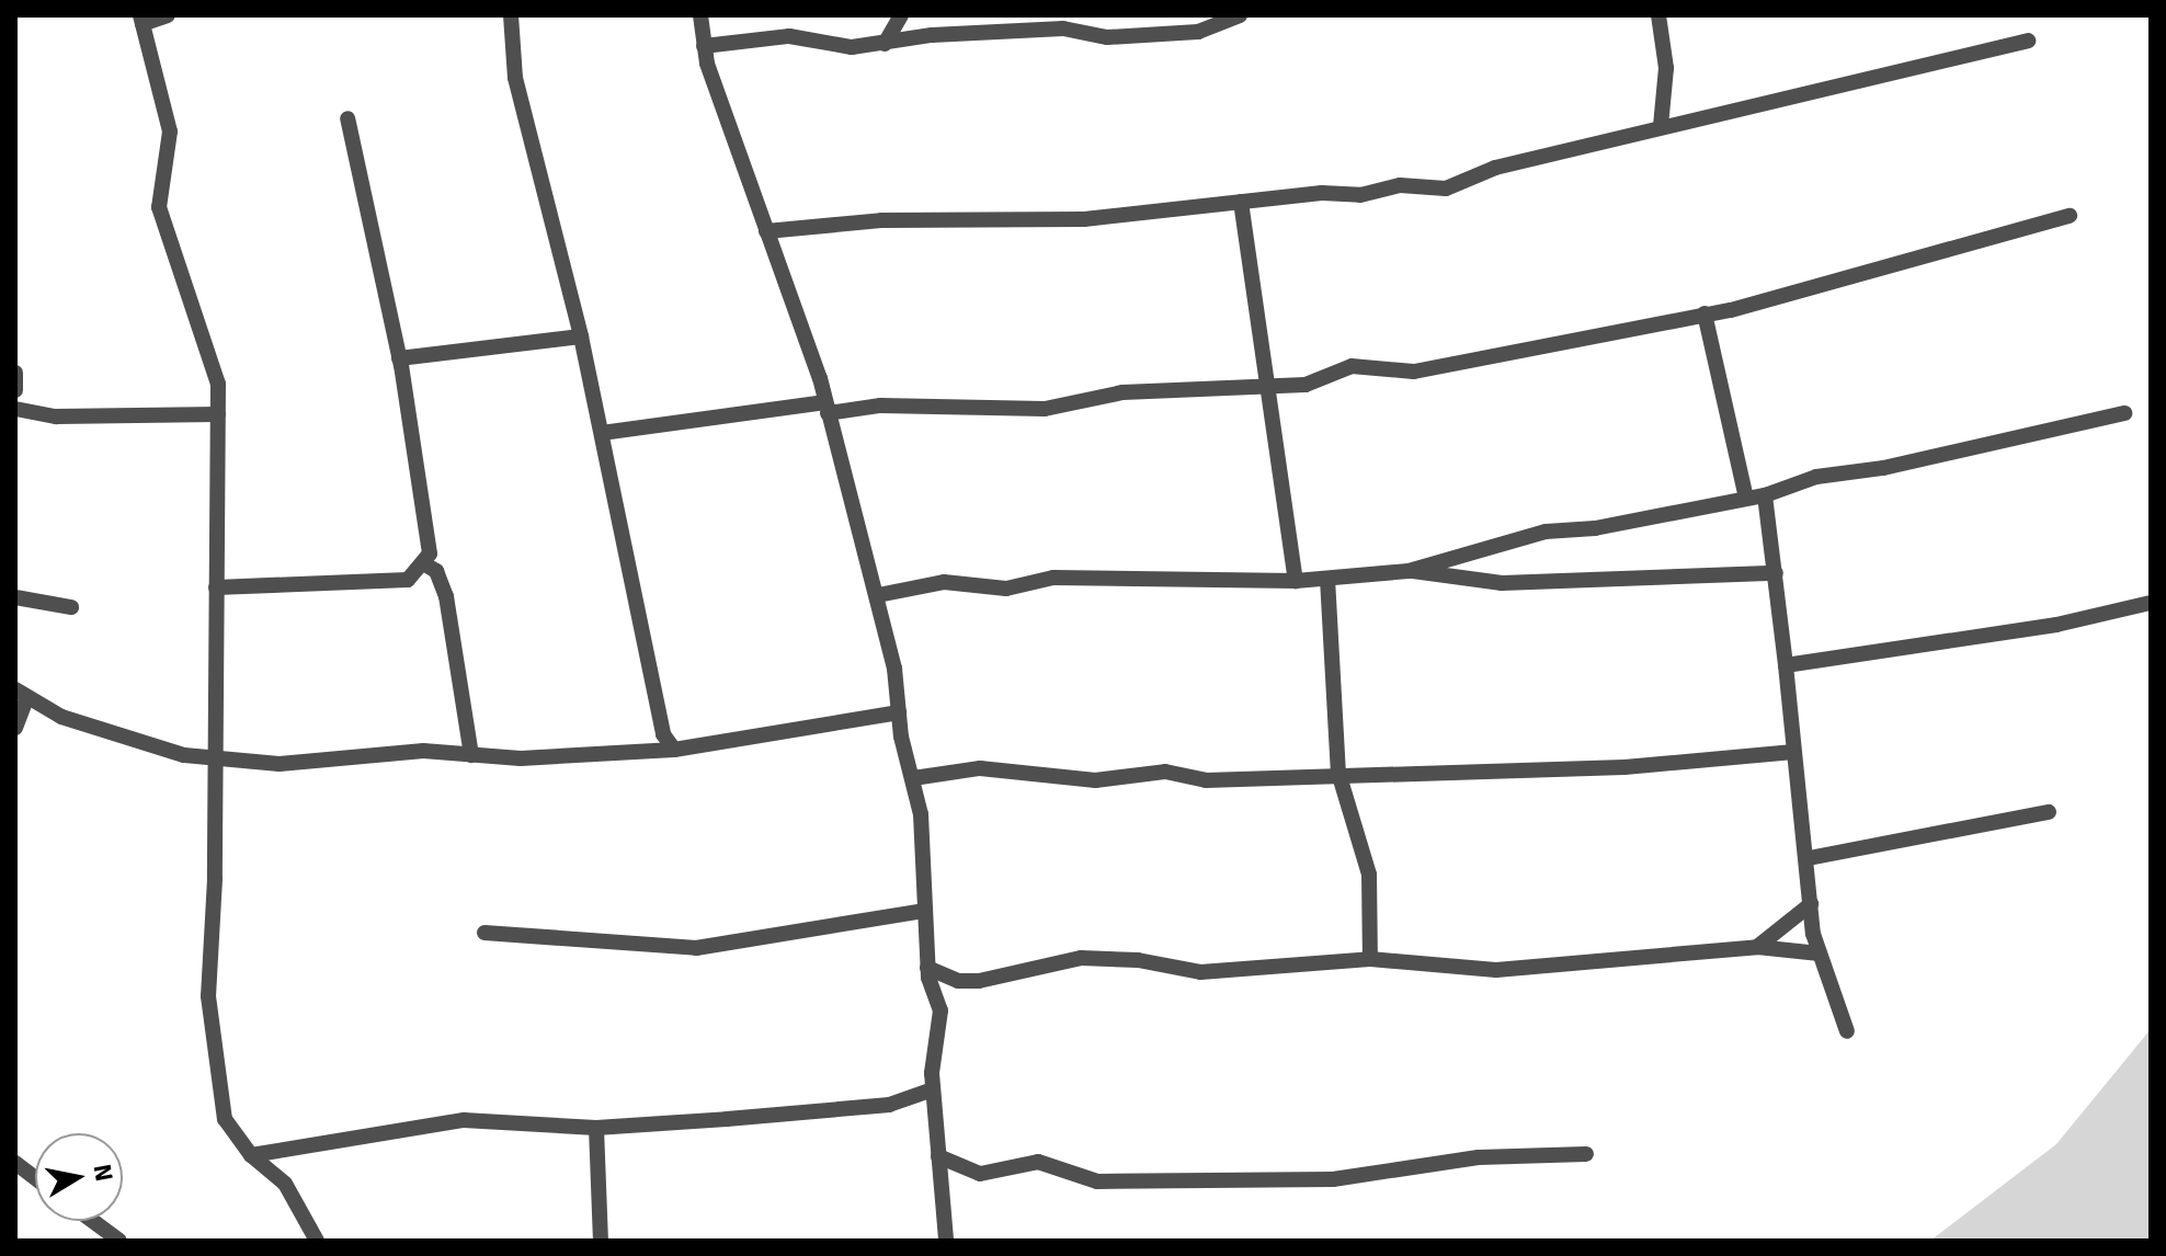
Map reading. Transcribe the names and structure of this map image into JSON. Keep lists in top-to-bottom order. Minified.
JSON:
{"north":"right"}
